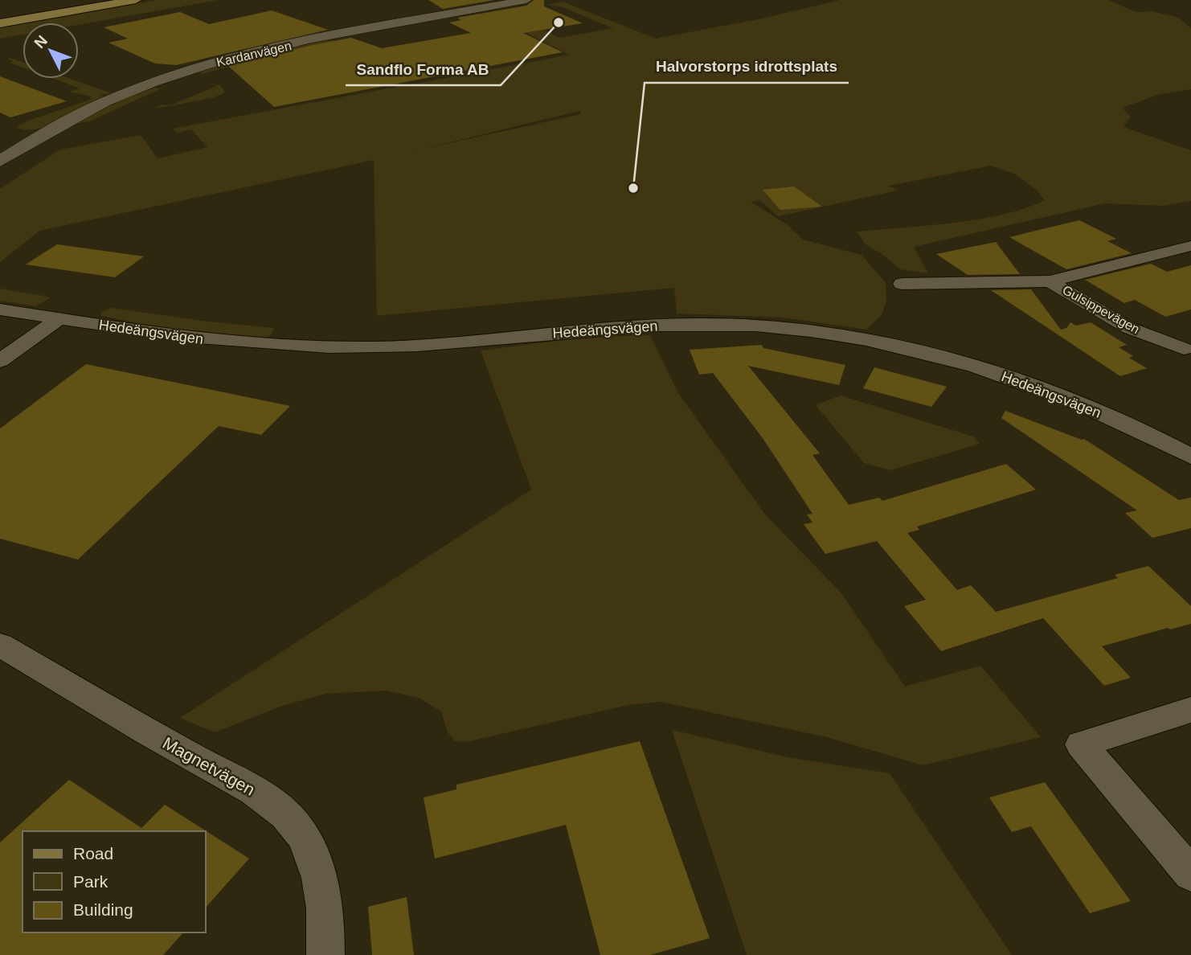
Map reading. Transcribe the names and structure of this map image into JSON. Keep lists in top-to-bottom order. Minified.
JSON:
{"streets":{"street":["Kardanvägen","Gulsippevägen","Hedeängsvägen","Magnetvägen"]},"places":["Sandflo Forma AB","Halvorstorps idrottsplats"],"legend":["Road","Park","Building"],"north":"top left"}
